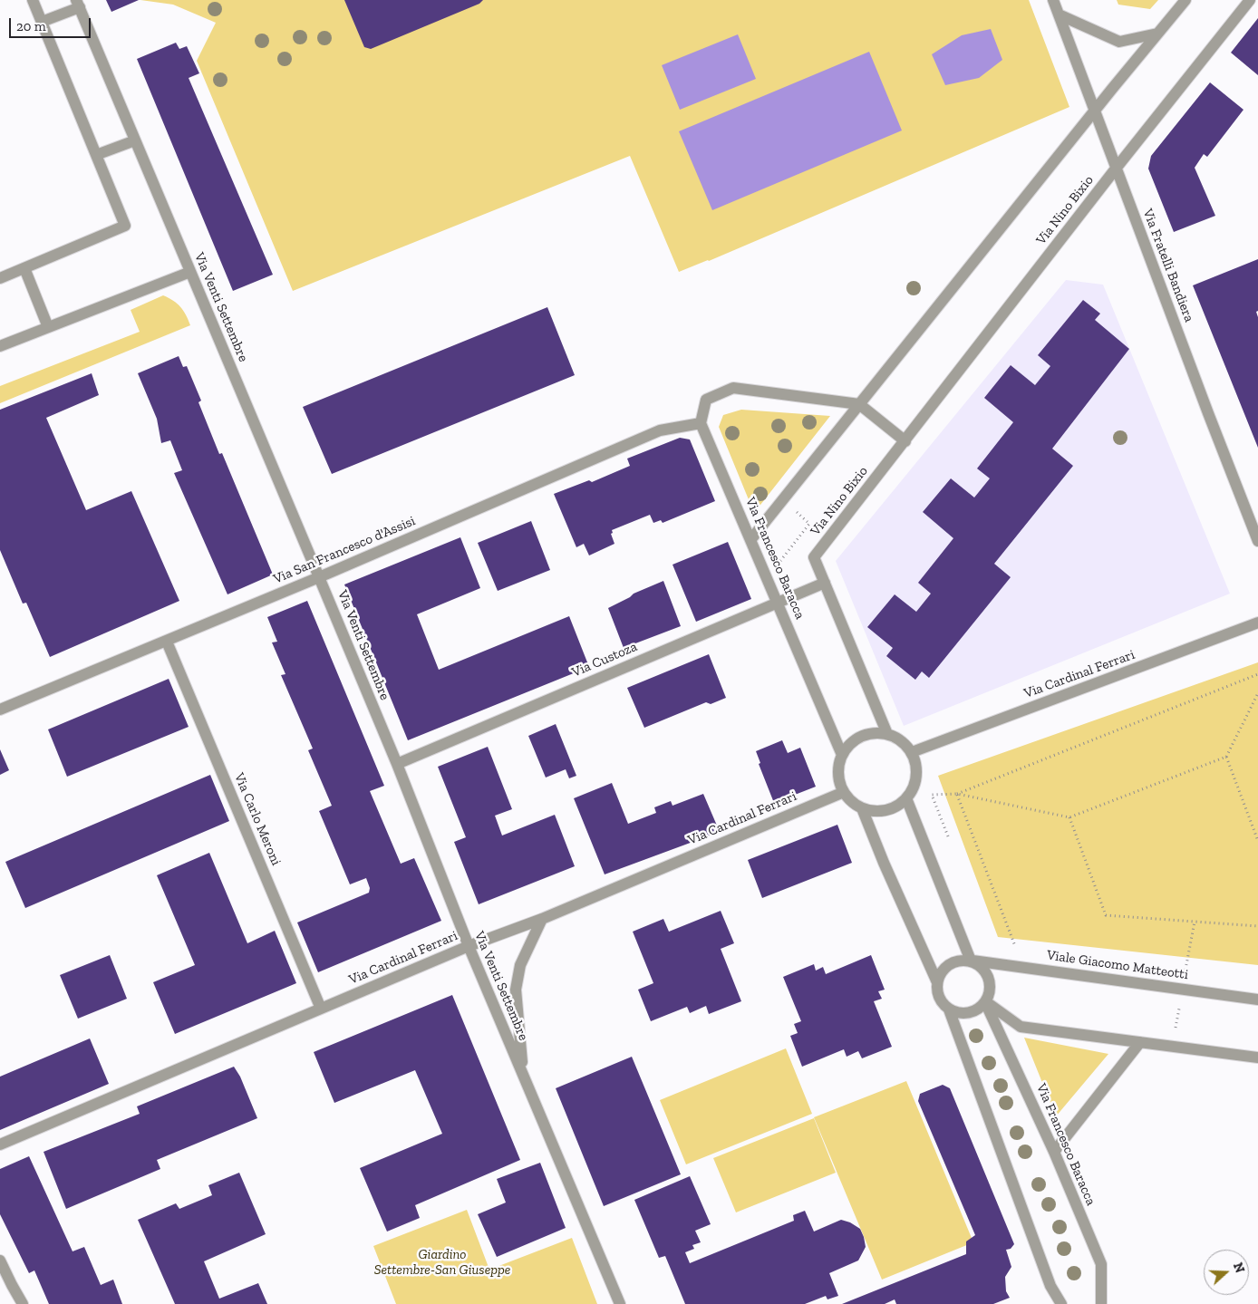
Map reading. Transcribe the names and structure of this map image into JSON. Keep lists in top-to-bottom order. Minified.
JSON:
{"streets":{"street":["Via Nino Bixio","Via Fratelli Bandiera","Via Venti Settembre","Via San Francesco d'Assisi","Via Francesco Baracca","Via Custoza","Via Cardinal Ferrari","Via Carlo Meroni","Viale Giacomo Matteotti"]},"crossings":[["Via Nino Bixio","Via Fratelli Bandiera"],["Via Nino Bixio","Via Custoza"],["Via Venti Settembre","Via San Francesco d'Assisi"],["Via Venti Settembre","Via Custoza"],["Via Venti Settembre","Via Cardinal Ferrari"],["Via San Francesco d'Assisi","Via Francesco Baracca"],["Via San Francesco d'Assisi","Via Carlo Meroni"],["Via Francesco Baracca","Via Custoza"],["Via Francesco Baracca","Via Cardinal Ferrari"],["Via Francesco Baracca","Viale Giacomo Matteotti"],["Via Cardinal Ferrari","Via Carlo Meroni"]],"parks":["Giardino Settembre-San Giuseppe"],"scale_bar":"20 m","north":"right"}
